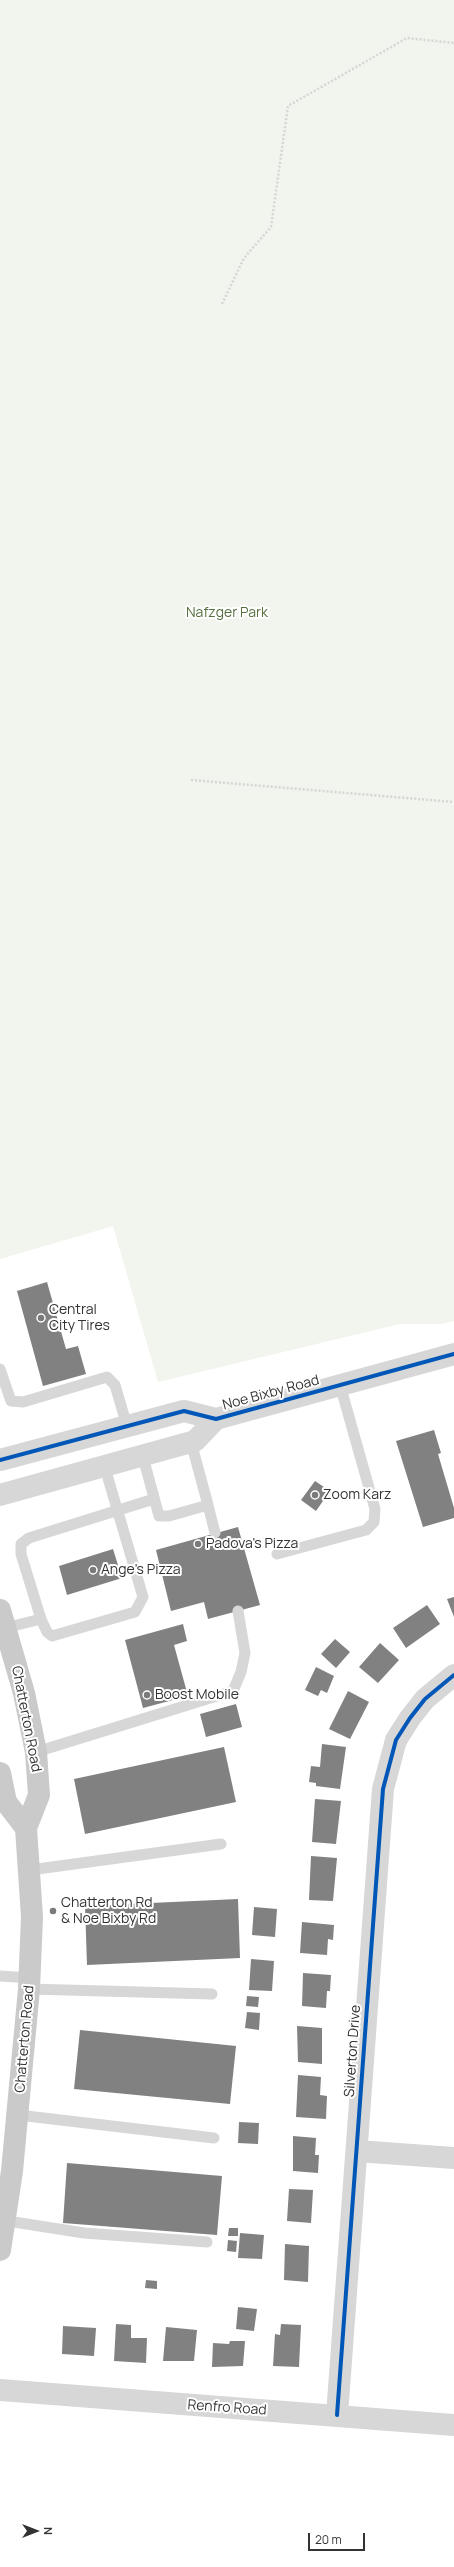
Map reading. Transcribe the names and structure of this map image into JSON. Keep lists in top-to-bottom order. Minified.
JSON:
{"streets":{"main road":["Chatterton Road"],"street":["Noe Bixby Road","Silverton Drive","Renfro Road"]},"crossings":[["Silverton Drive","Renfro Road"]],"parks":["Nafzger Park"],"places":["Central City Tires","Zoom Karz","Padova's Pizza","Ange's Pizza","Boost Mobile","Chatterton Rd & Noe Bixby Rd"],"scale_bar":"20 m","north":"right"}
